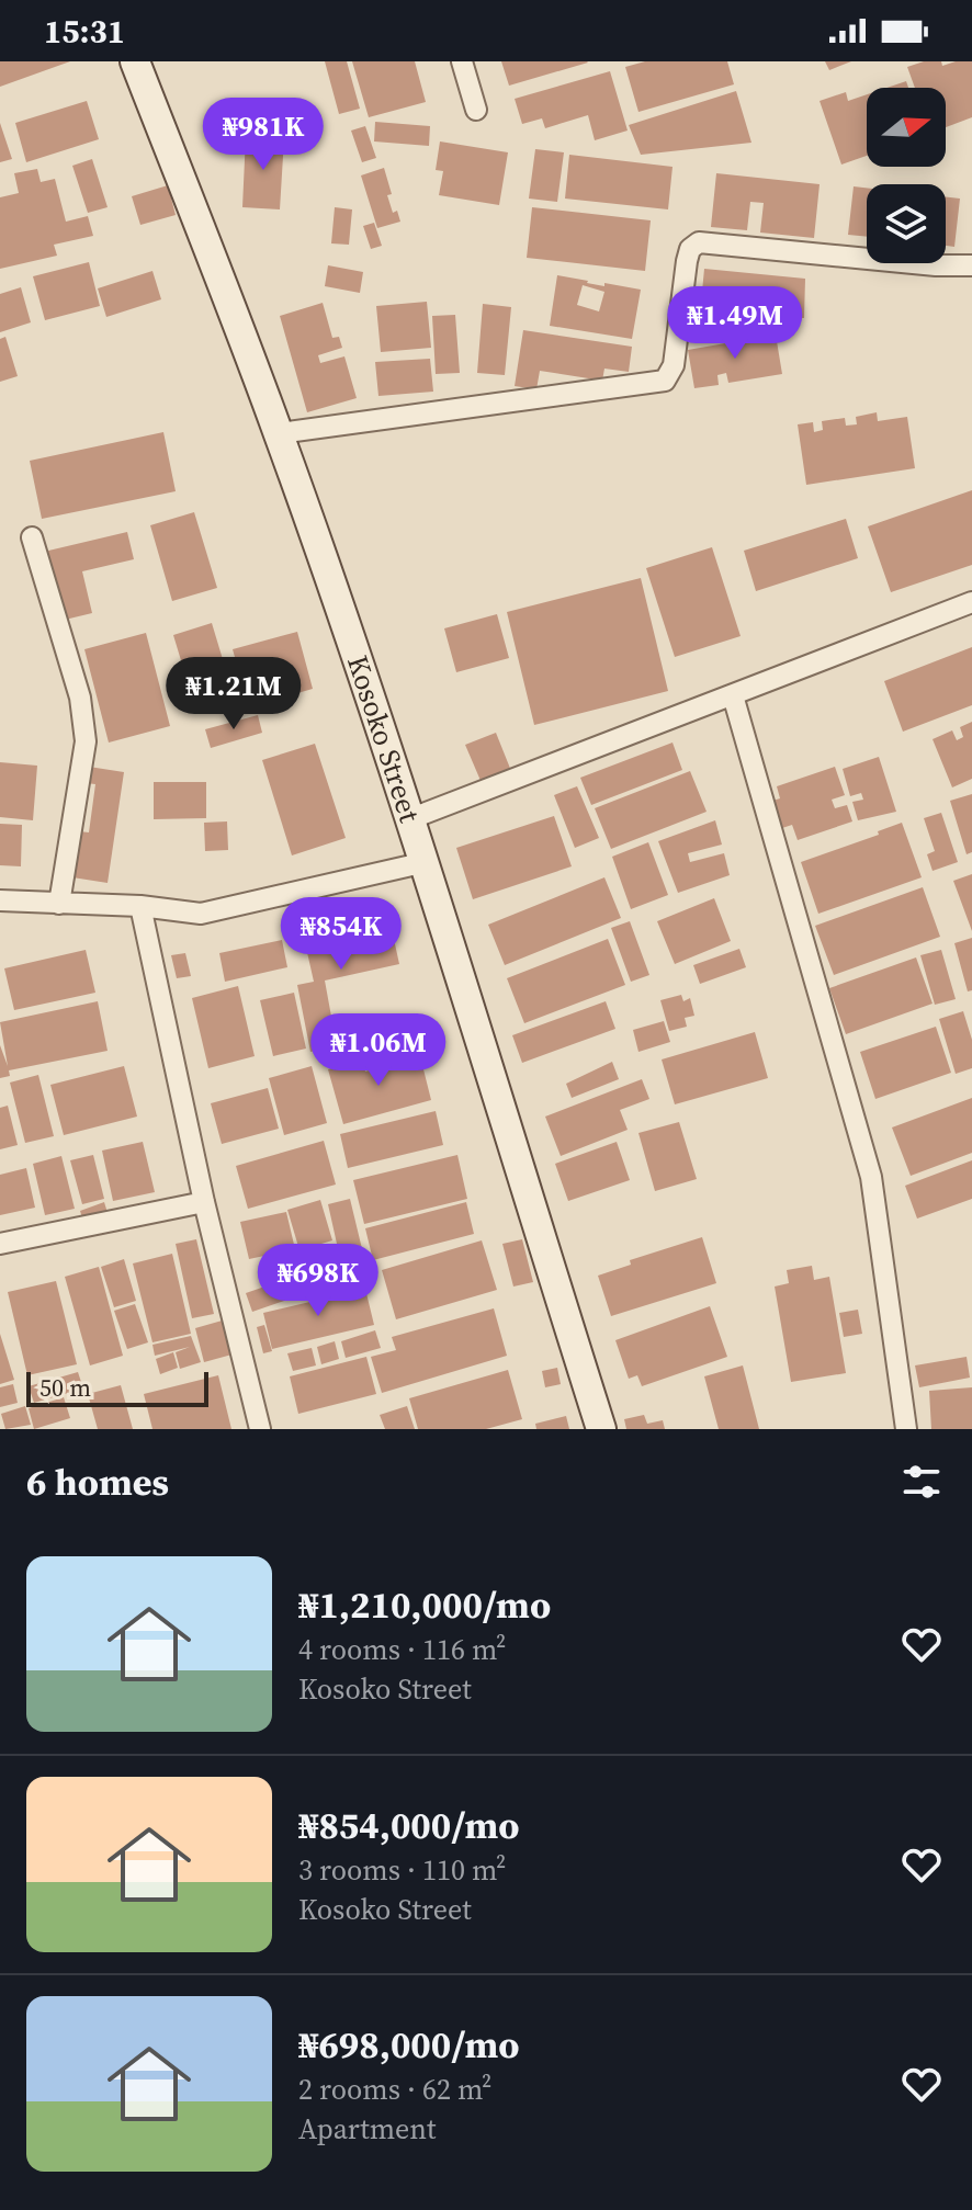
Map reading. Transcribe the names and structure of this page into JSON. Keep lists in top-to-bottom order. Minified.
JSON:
{"streets":{"street":["Kosoko Street"]},"scale_bar":"50 m","north":"right","page":{"status":"15:31","price":["₦981K","₦1.49M","₦1.21M","₦854K","₦1.06M","₦698K"],"scale":"50 m","heading":"6 homes","list":[{"name":"₦1,210,000/mo","note":"4 rooms · 116 m² · Kosoko Street"},{"name":"₦854,000/mo","note":"3 rooms · 110 m² · Kosoko Street"},{"name":"₦698,000/mo","note":"2 rooms · 62 m² · Apartment"}]}}
